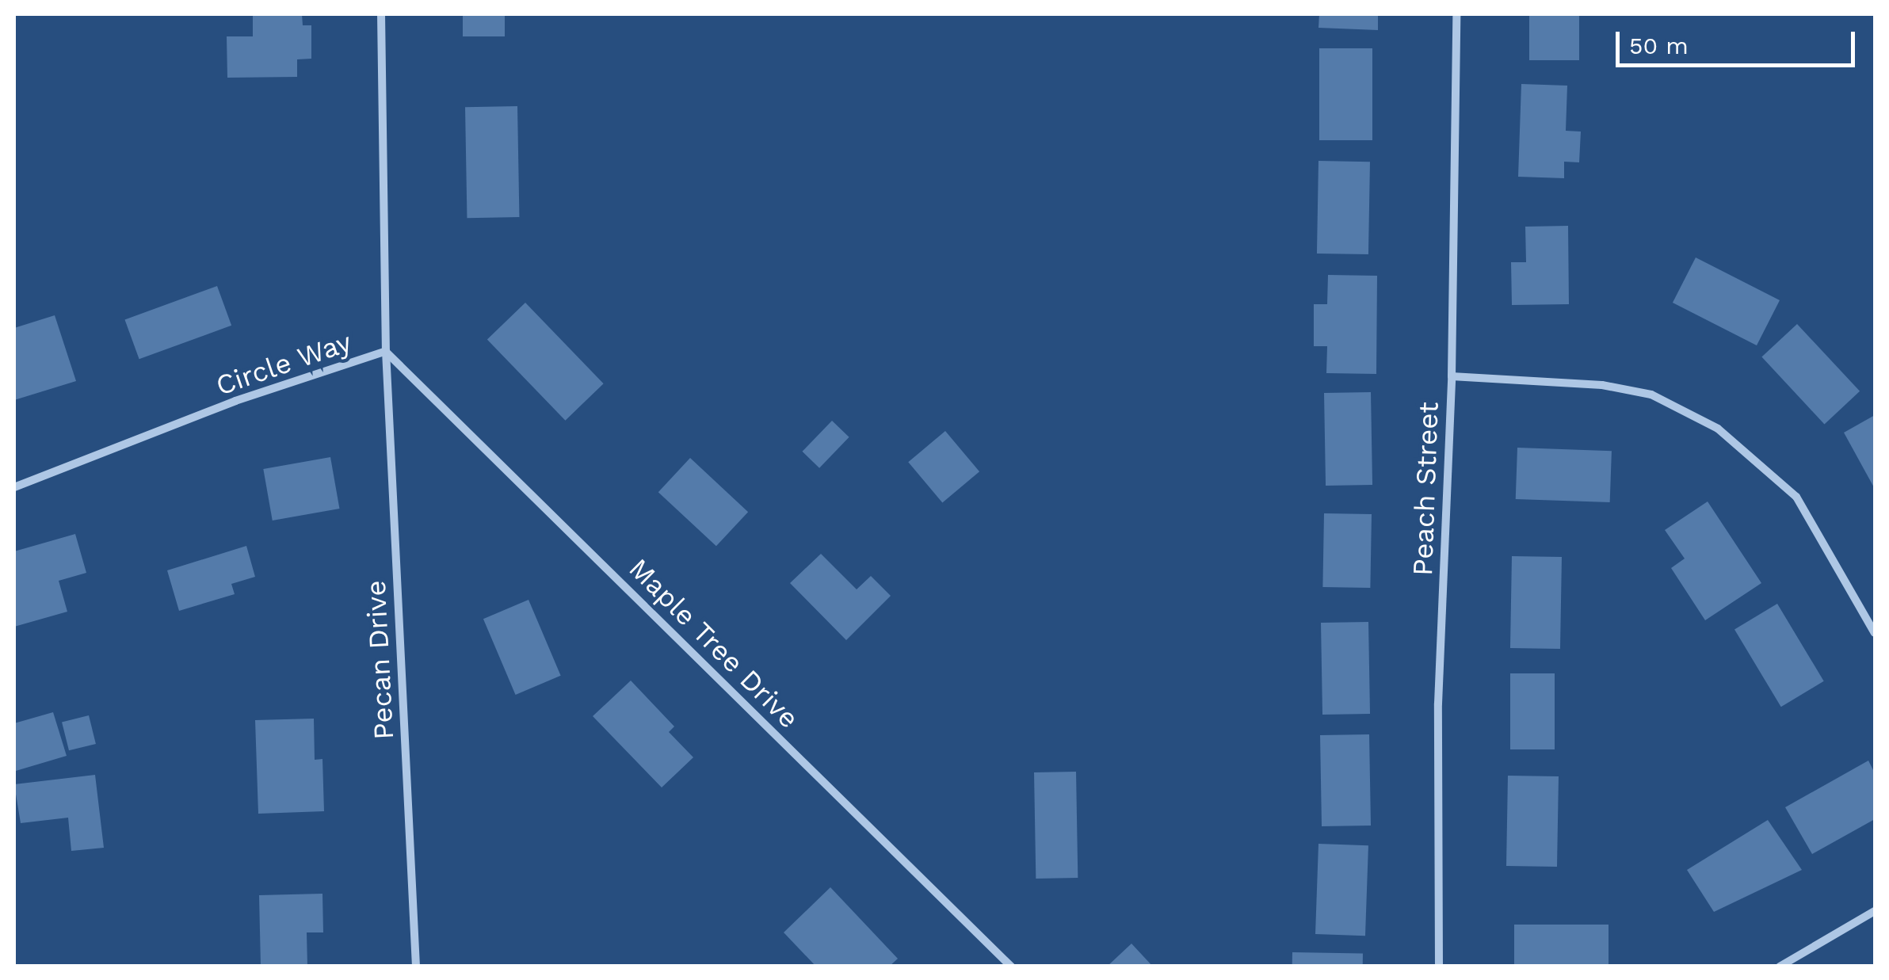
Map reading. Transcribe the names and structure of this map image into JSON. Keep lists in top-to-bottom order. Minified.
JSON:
{"streets":{"street":["Circle Way","Peach Street","Maple Tree Drive","Pecan Drive"]},"crossings":[["Circle Way","Maple Tree Drive"],["Circle Way","Pecan Drive"],["Maple Tree Drive","Pecan Drive"]],"scale_bar":"50 m"}
